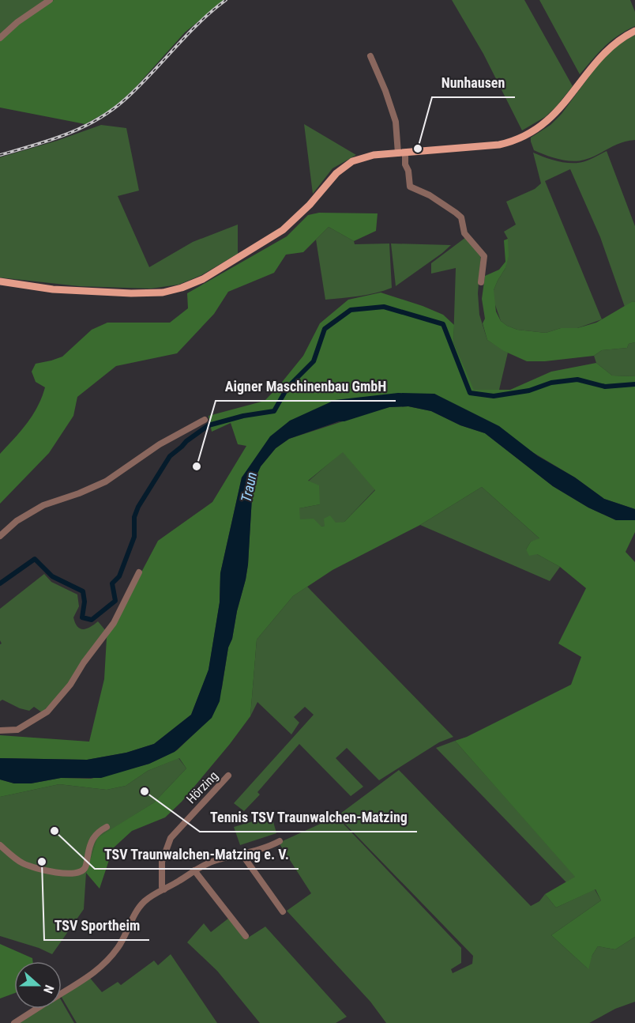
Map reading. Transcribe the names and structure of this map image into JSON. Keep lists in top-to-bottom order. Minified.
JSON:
{"streets":{"street":["Hörzing"]},"water":["Traun"],"places":["Nunhausen","Aigner Maschinenbau GmbH","Tennis TSV Traunwalchen-Matzing","TSV Traunwalchen-Matzing e. V.","TSV Sportheim"],"north":"right"}
